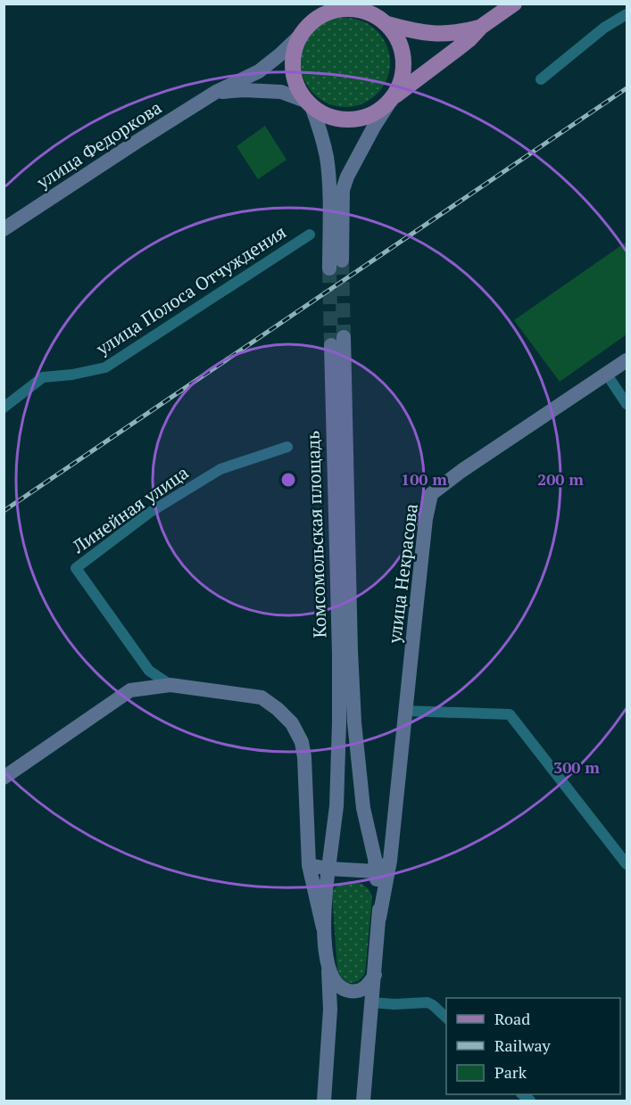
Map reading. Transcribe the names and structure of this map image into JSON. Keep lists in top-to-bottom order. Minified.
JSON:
{"streets":{"main road":["улица Федоркова","Комсомольская площадь","улица Некрасова"],"street":["улица Полоса Отчуждения","Линейная улица"]},"legend":["Road","Railway","Park"],"rings":["100 m","200 m","300 m"]}
